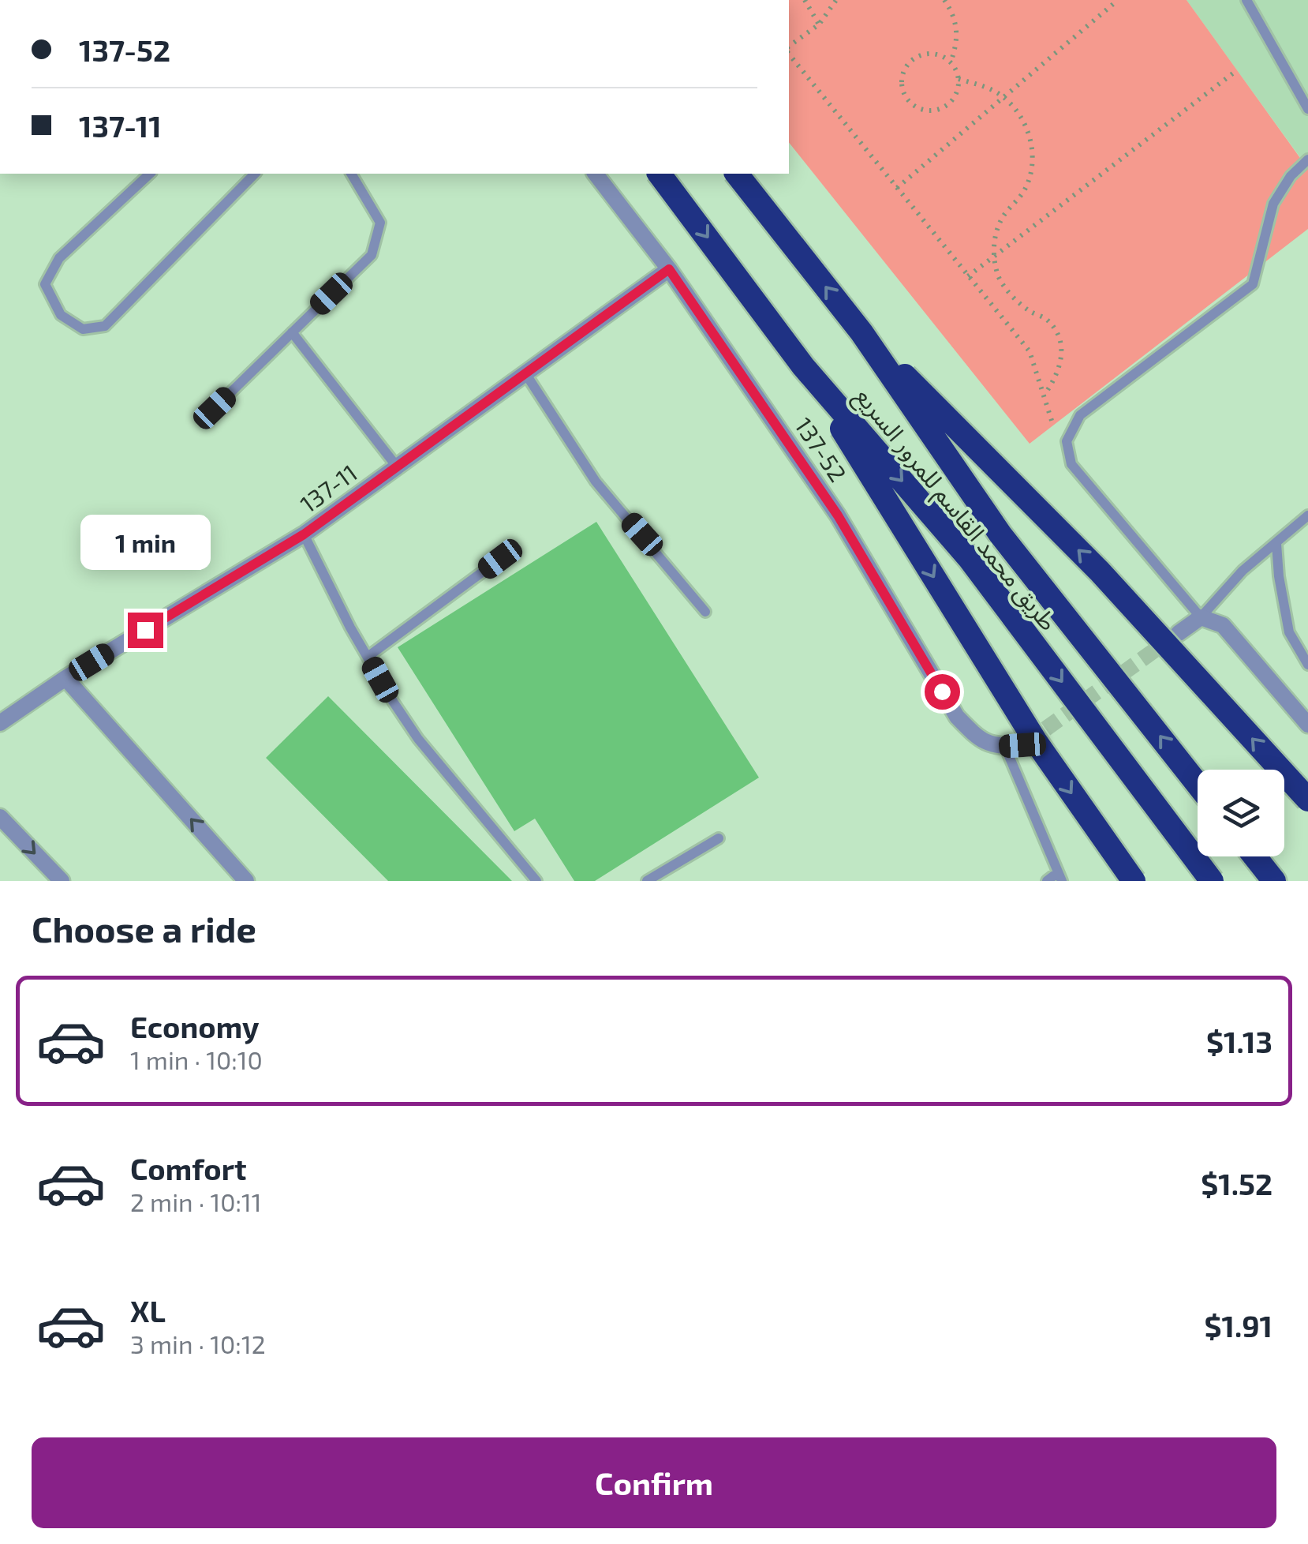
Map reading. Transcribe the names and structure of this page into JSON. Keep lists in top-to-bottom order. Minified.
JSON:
{"streets":{"highway":["طريق محمد القاسم للمرور السريع"],"street":["137-52","137-11"]},"crossings":[["137-52","137-11"]],"page":{"banner":["137-52","137-11"],"bubble":"1 min","heading":"Choose a ride","list":[{"name":"Economy","note":"1 min · 10:10","value":"$1.13"},{"name":"Comfort","note":"2 min · 10:11","value":"$1.52"},{"name":"XL","note":"3 min · 10:12","value":"$1.91"}],"buttons":"Confirm"}}
